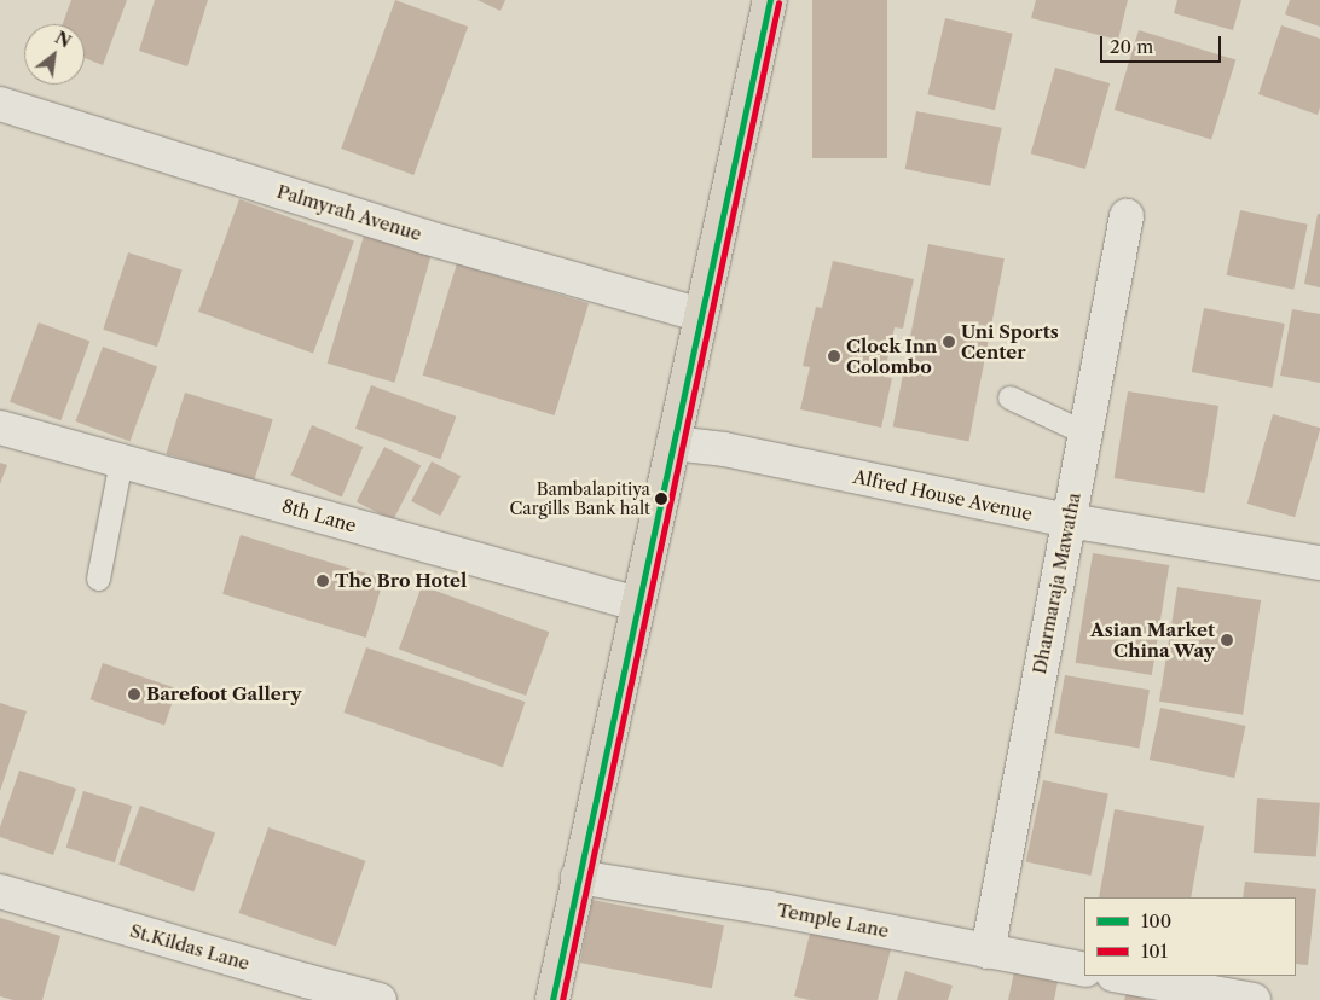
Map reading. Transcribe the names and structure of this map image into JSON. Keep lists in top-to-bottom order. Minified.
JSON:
{"streets":{"street":["Palmyrah Avenue","Alfred House Avenue","8th Lane","Dharmaraja Mawatha","Temple Lane","St.Kildas Lane"]},"crossings":[["Alfred House Avenue","Dharmaraja Mawatha"],["Dharmaraja Mawatha","Temple Lane"]],"places":["Uni Sports Center","Clock Inn Colombo","Bambalapitiya Cargills Bank halt","The Bro Hotel","Asian Market China Way","Barefoot Gallery"],"lines":["transit line 100","transit line 101"],"legend":["100","101"],"scale_bar":"20 m","north":"top right"}
